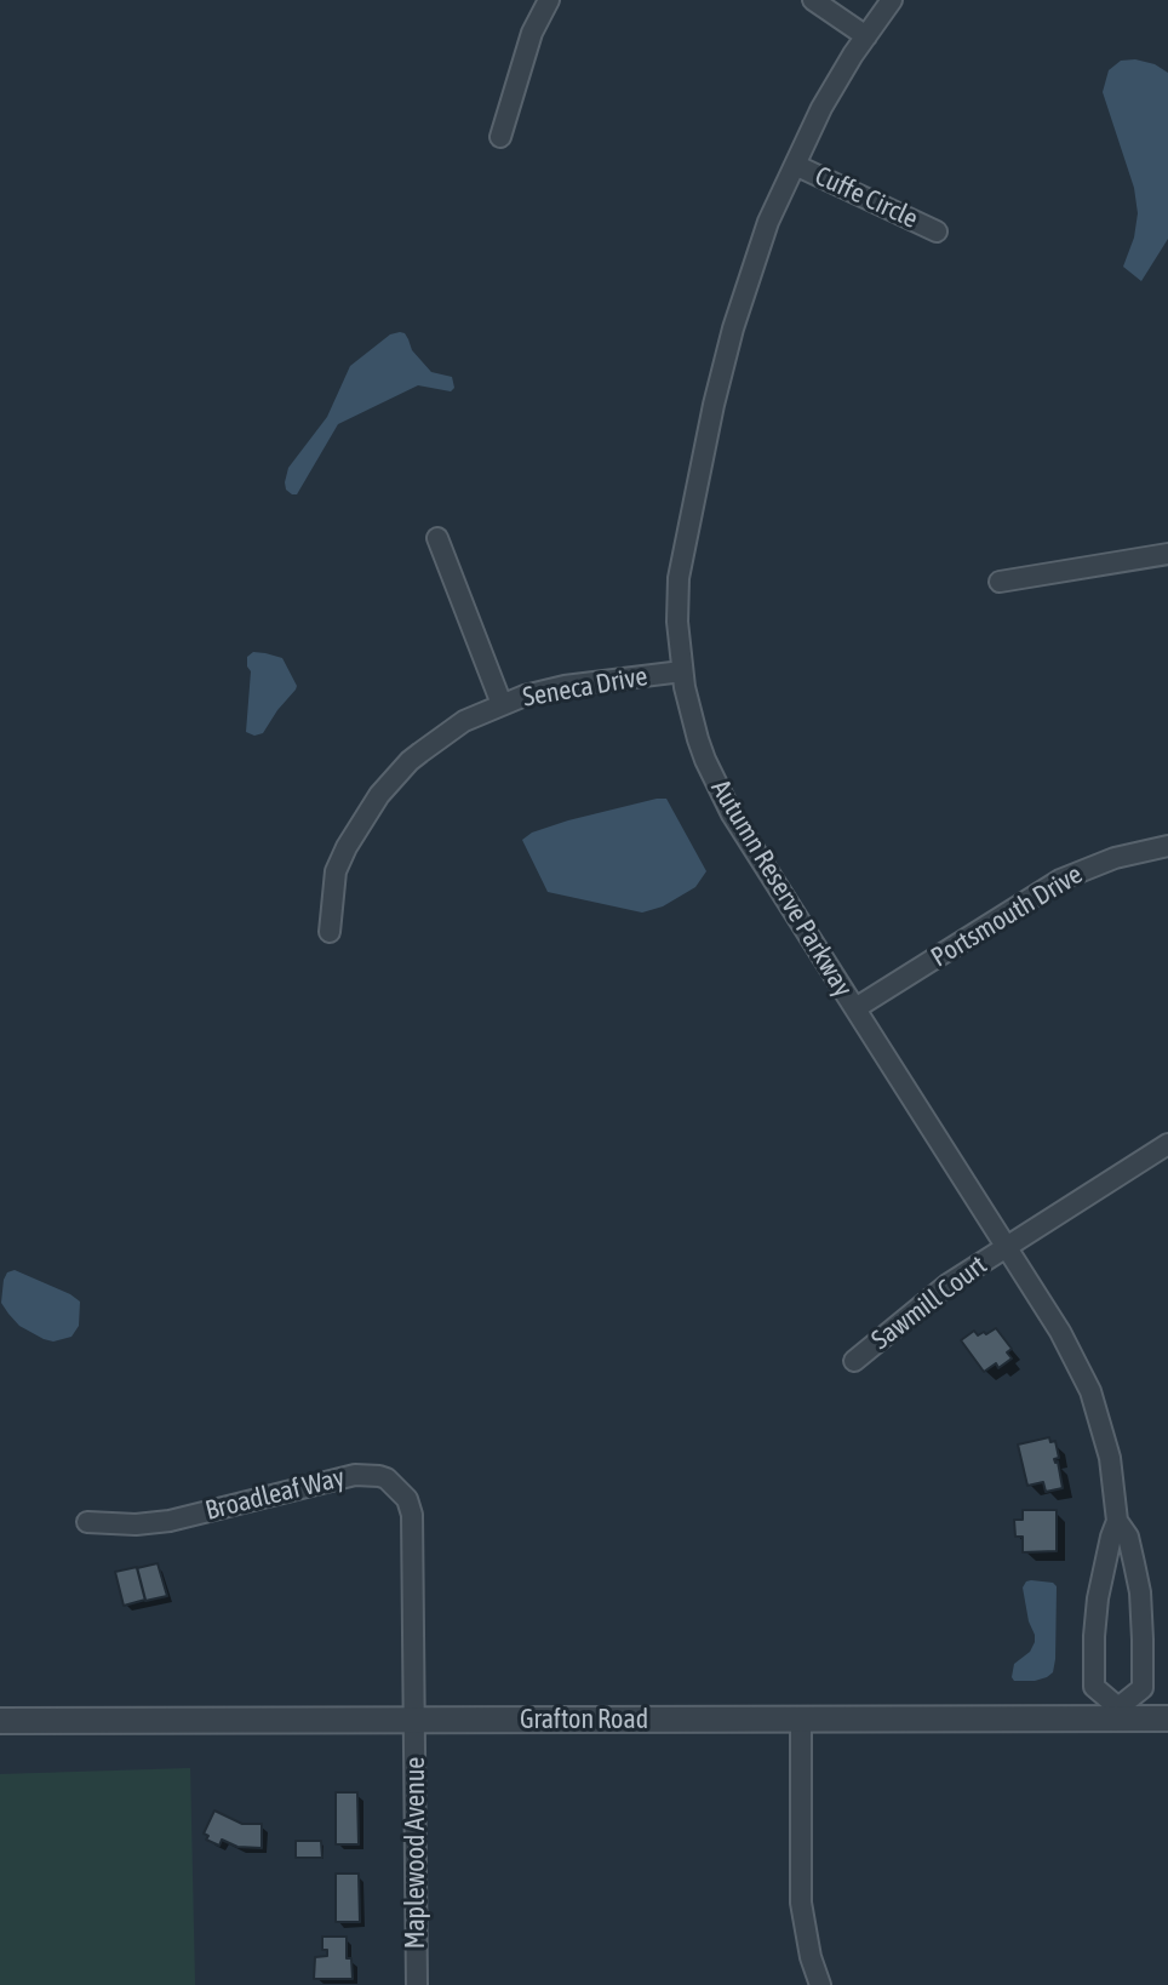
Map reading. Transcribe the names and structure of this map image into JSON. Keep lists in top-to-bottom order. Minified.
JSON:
{"streets":{"street":["Cuffe Circle","Seneca Drive","Autumn Reserve Parkway","Portsmouth Drive","Sawmill Court","Broadleaf Way","Grafton Road","Maplewood Avenue"]},"crossings":[["Cuffe Circle","Autumn Reserve Parkway"],["Seneca Drive","Autumn Reserve Parkway"],["Autumn Reserve Parkway","Portsmouth Drive"],["Autumn Reserve Parkway","Sawmill Court"],["Autumn Reserve Parkway","Grafton Road"],["Broadleaf Way","Grafton Road"],["Broadleaf Way","Maplewood Avenue"],["Grafton Road","Maplewood Avenue"]]}
